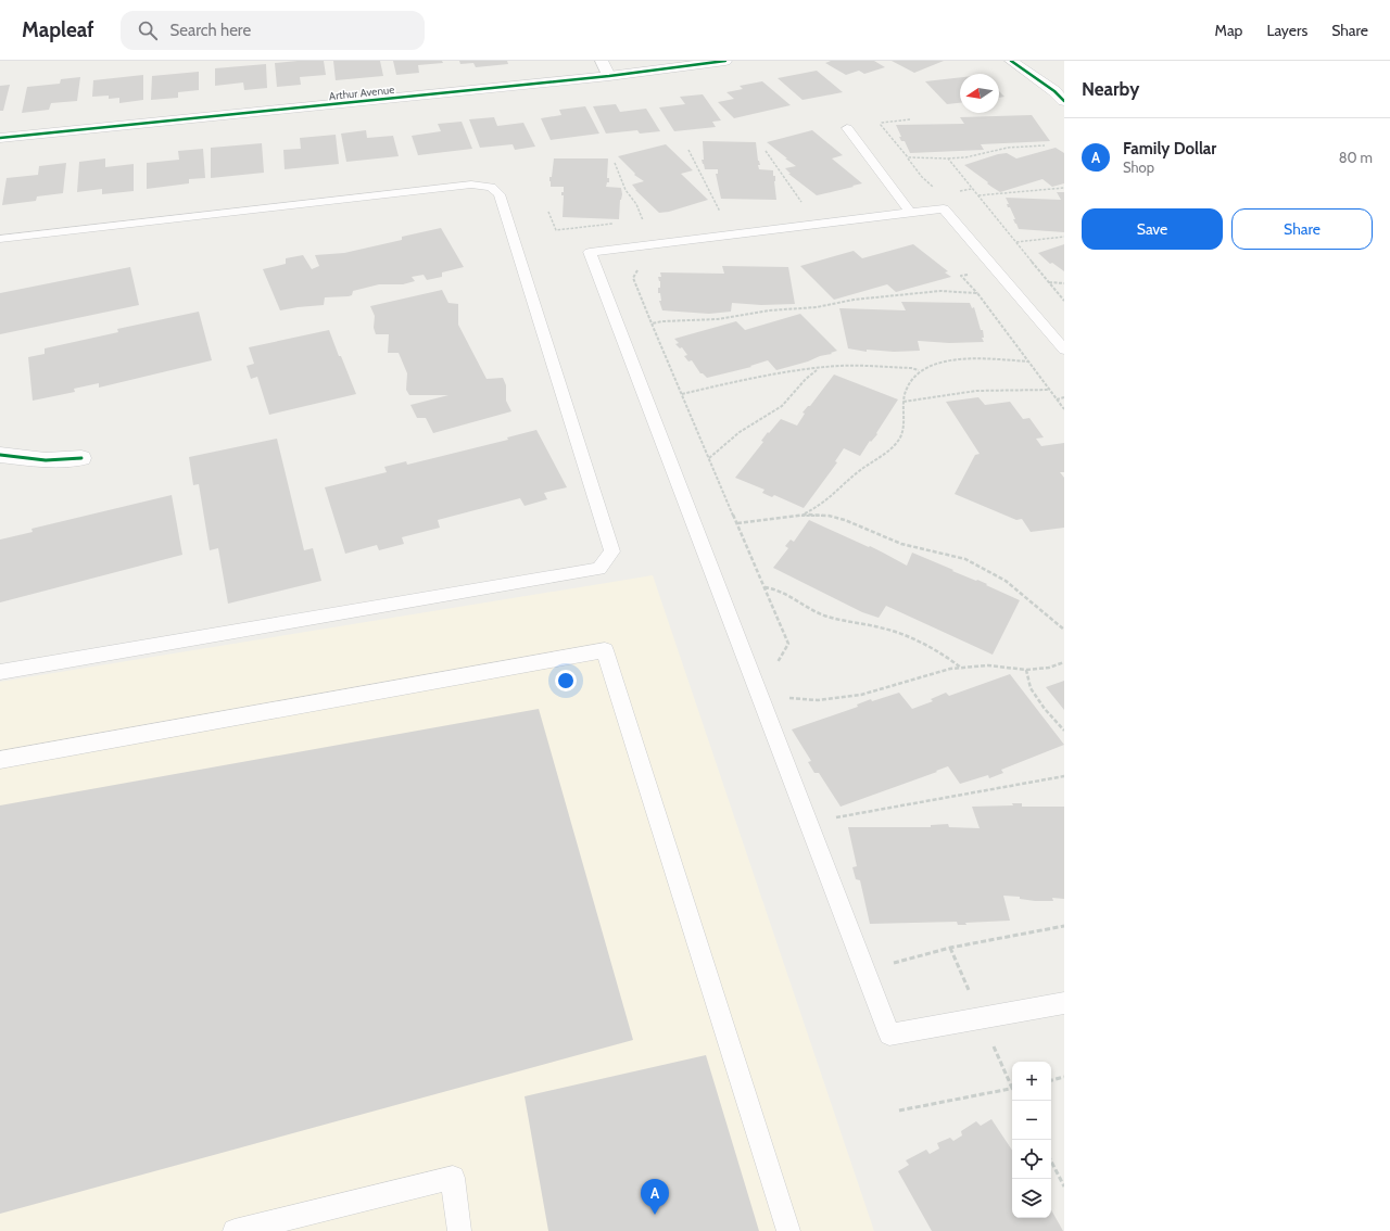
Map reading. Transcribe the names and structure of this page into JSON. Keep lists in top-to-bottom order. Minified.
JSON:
{"streets":{"street":["Arthur Avenue"]},"north":"left","page":{"header":"Mapleaf","search":"Search here","nav":["Map","Layers","Share"],"heading":"Nearby","list":[{"mark":"A","name":"Family Dollar","note":"Shop","value":"80 m"}],"buttons":["Save","Share"],"map_buttons":["+","−"],"pins":"A"}}
